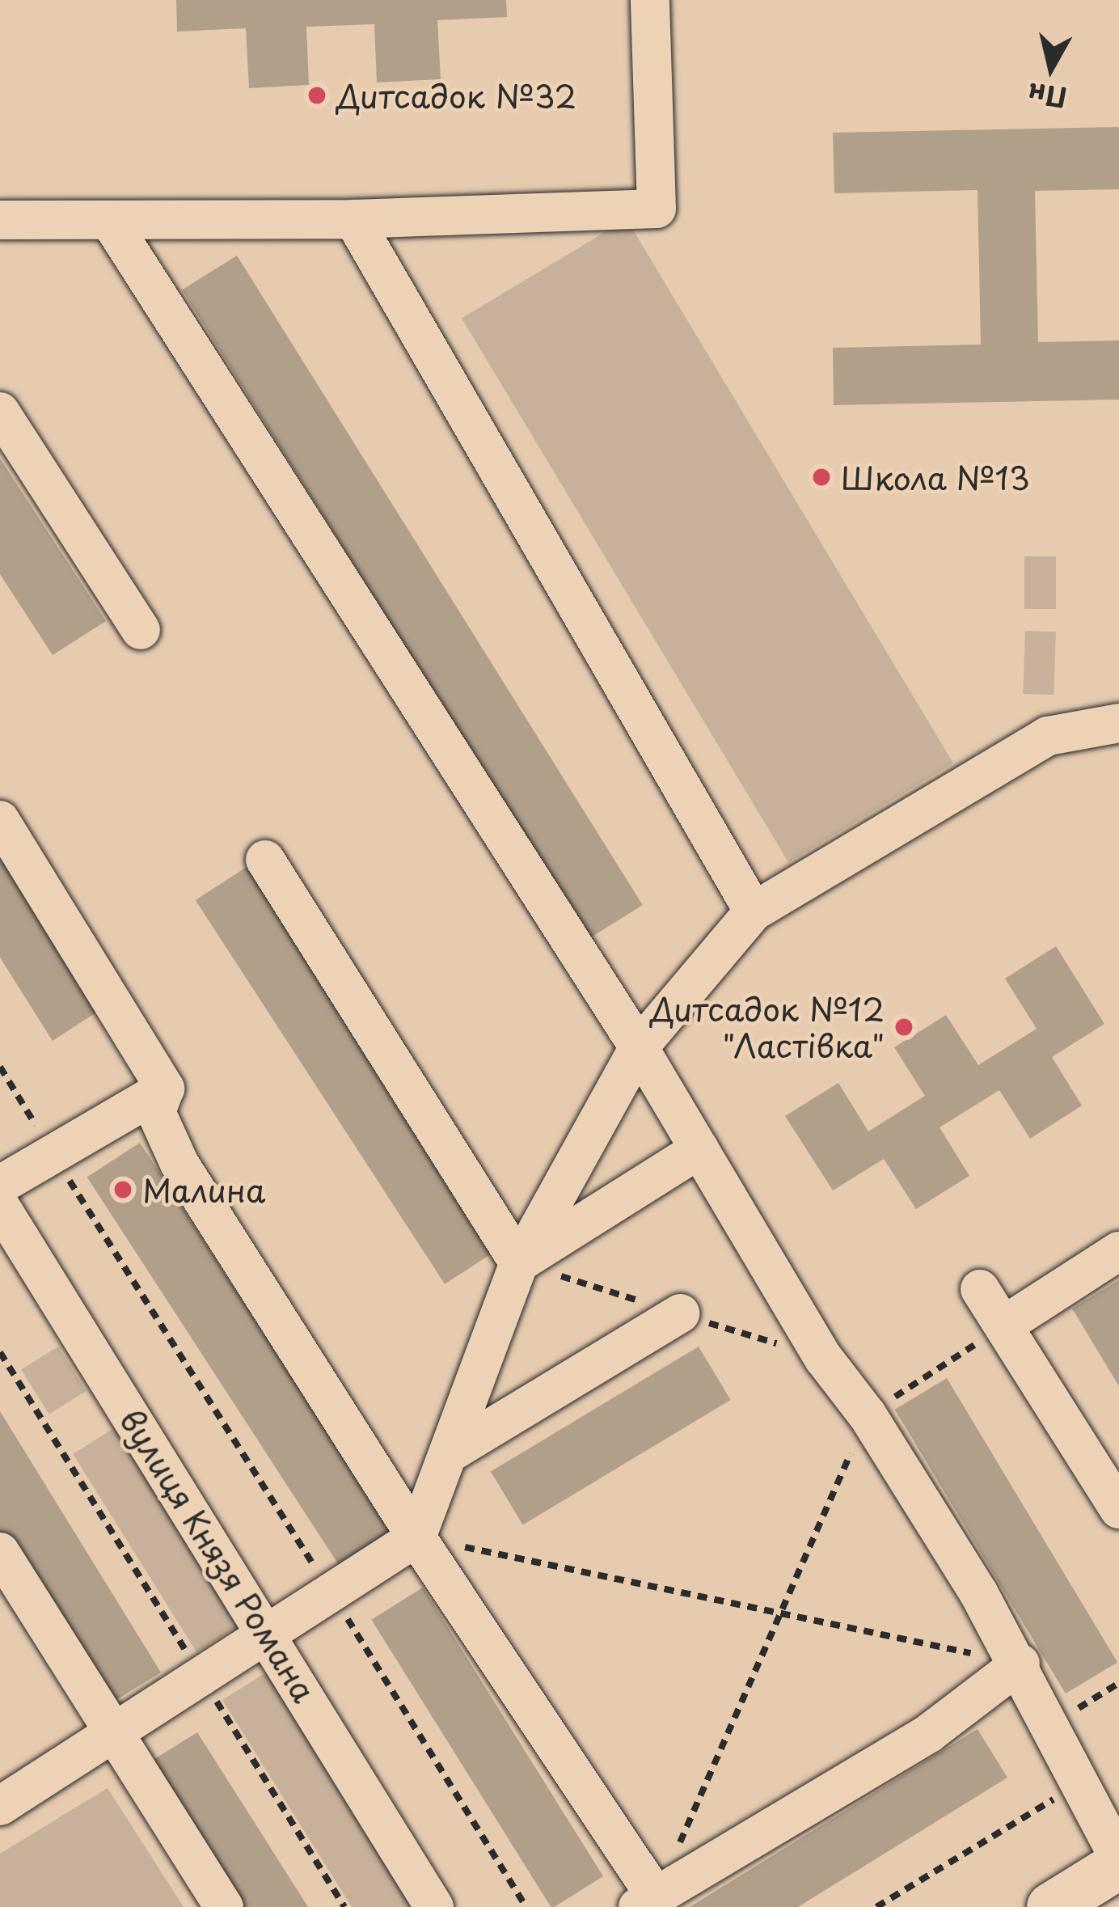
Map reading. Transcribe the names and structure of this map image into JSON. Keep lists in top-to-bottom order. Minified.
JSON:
{"streets":{"street":["вулиця Князя Романа"]},"places":["Дитсадок №32","Школа №13","Дитсадок №12 \"Ластівка\"","Малина"],"north":"bottom"}
